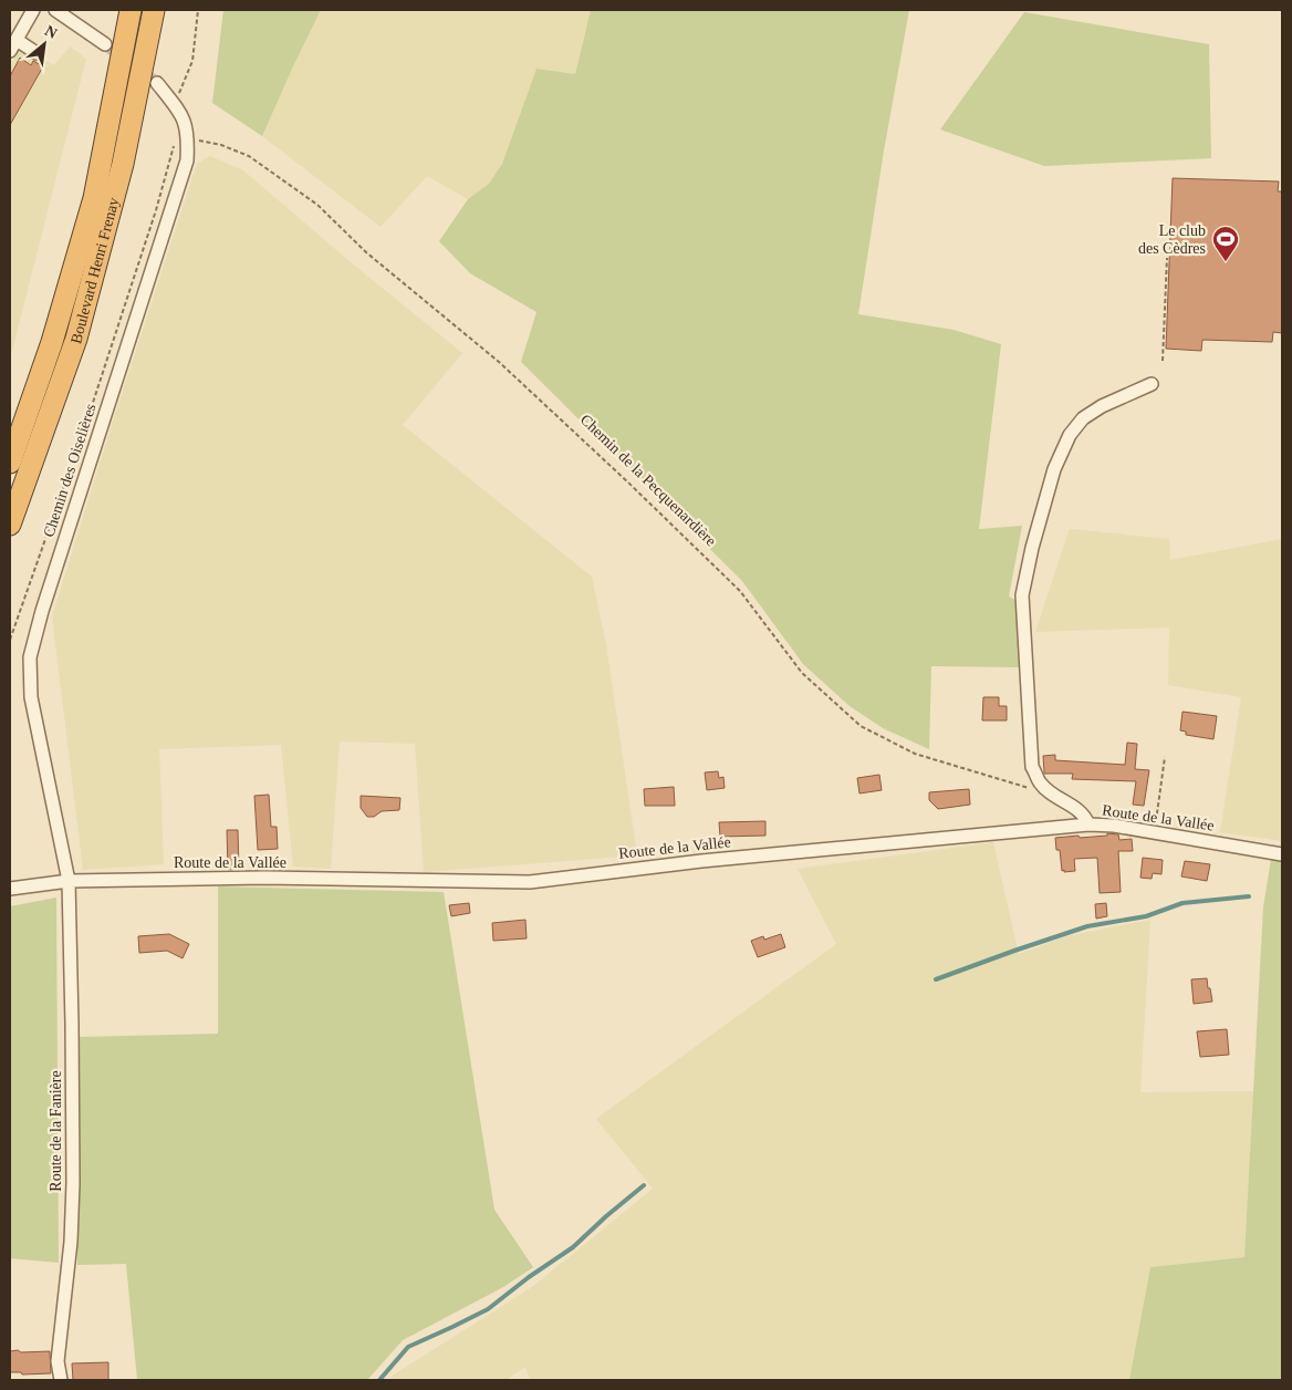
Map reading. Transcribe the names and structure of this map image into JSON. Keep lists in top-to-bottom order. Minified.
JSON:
{"streets":{"highway":["Boulevard Henri Frenay"],"street":["Chemin des Oiselières","Route de la Vallée","Route de la Fanière"],"path":["Chemin de la Pecquenardière"]},"crossings":[["Chemin des Oiselières","Chemin de la Pecquenardière"],["Chemin des Oiselières","Route de la Vallée"],["Chemin des Oiselières","Route de la Fanière"],["Route de la Vallée","Route de la Fanière"]],"places":{"sports":["Le club des Cèdres"]},"north":"top right"}
